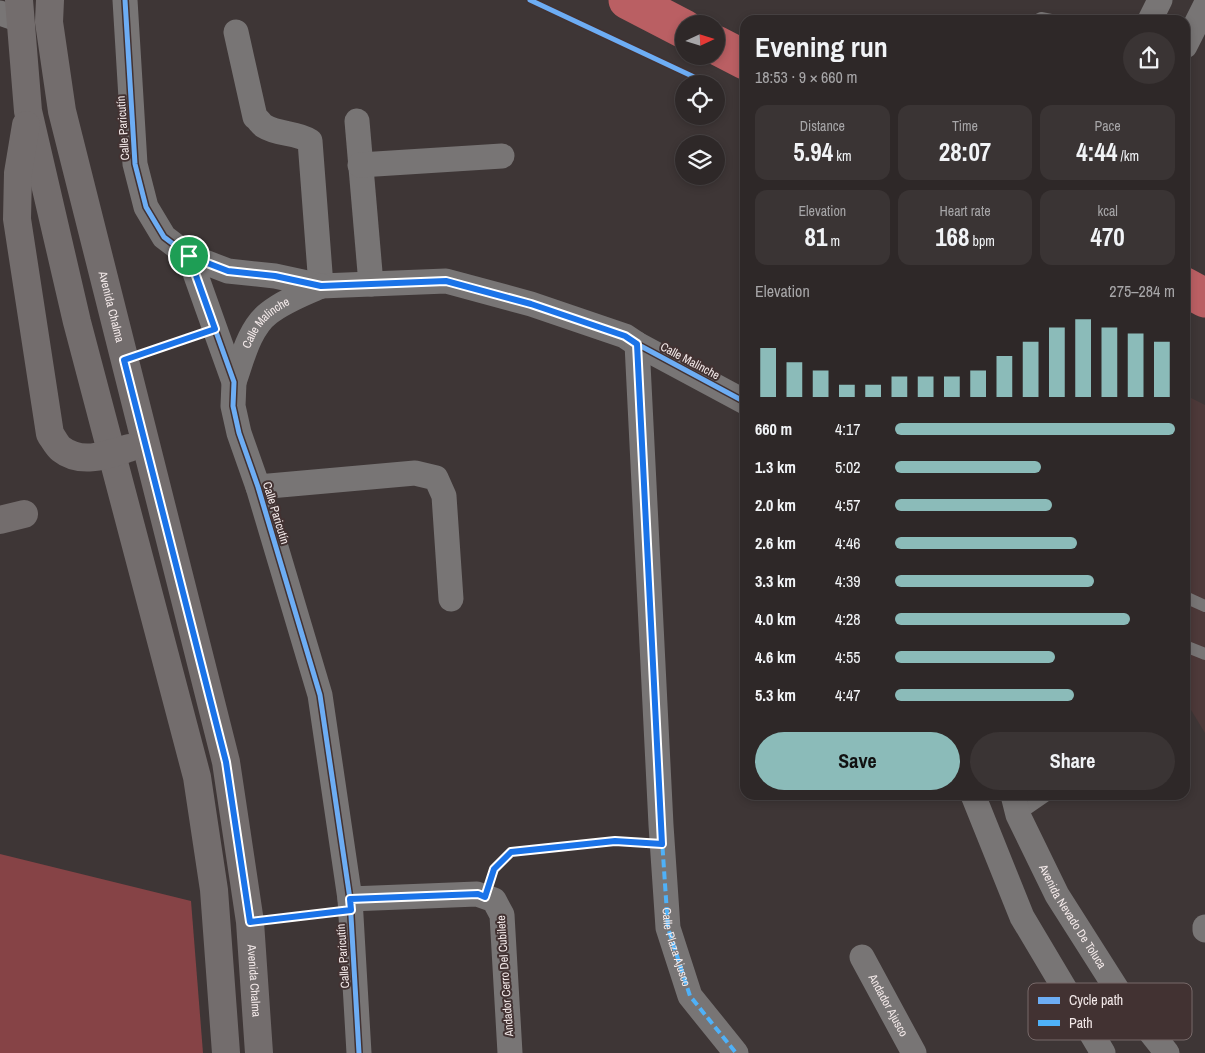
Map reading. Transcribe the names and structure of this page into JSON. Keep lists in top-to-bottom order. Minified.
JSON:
{"streets":{"main road":["Avenida Chalma"],"street":["Calle Paricutín","Calle Malinche","Avenida Nevado De Toluca","Calle Plaza Ajusco","Andador Cerro Del Cubilete","Andador Ajusco"]},"crossings":[["Calle Paricutín","Calle Malinche"],["Calle Malinche","Calle Plaza Ajusco"]],"legend":["Cycle path","Path"],"north":"right","page":{"heading":["Evening run","18:53 · 9 × 660 m"],"stats":[["Distance","5.94 km"],["Time","28:07"],["Pace","4:44 /km"],["Elevation","81 m"],["Heart rate","168 bpm"],["kcal","470"]],"chart":["Elevation","275–284 m"],"list":[{"name":"660 m","note":"4:17"},{"name":"1.3 km","note":"5:02"},{"name":"2.0 km","note":"4:57"},{"name":"2.6 km","note":"4:46"},{"name":"3.3 km","note":"4:39"},{"name":"4.0 km","note":"4:28"},{"name":"4.6 km","note":"4:55"},{"name":"5.3 km","note":"4:47"}],"buttons":["Save","Share"]}}
